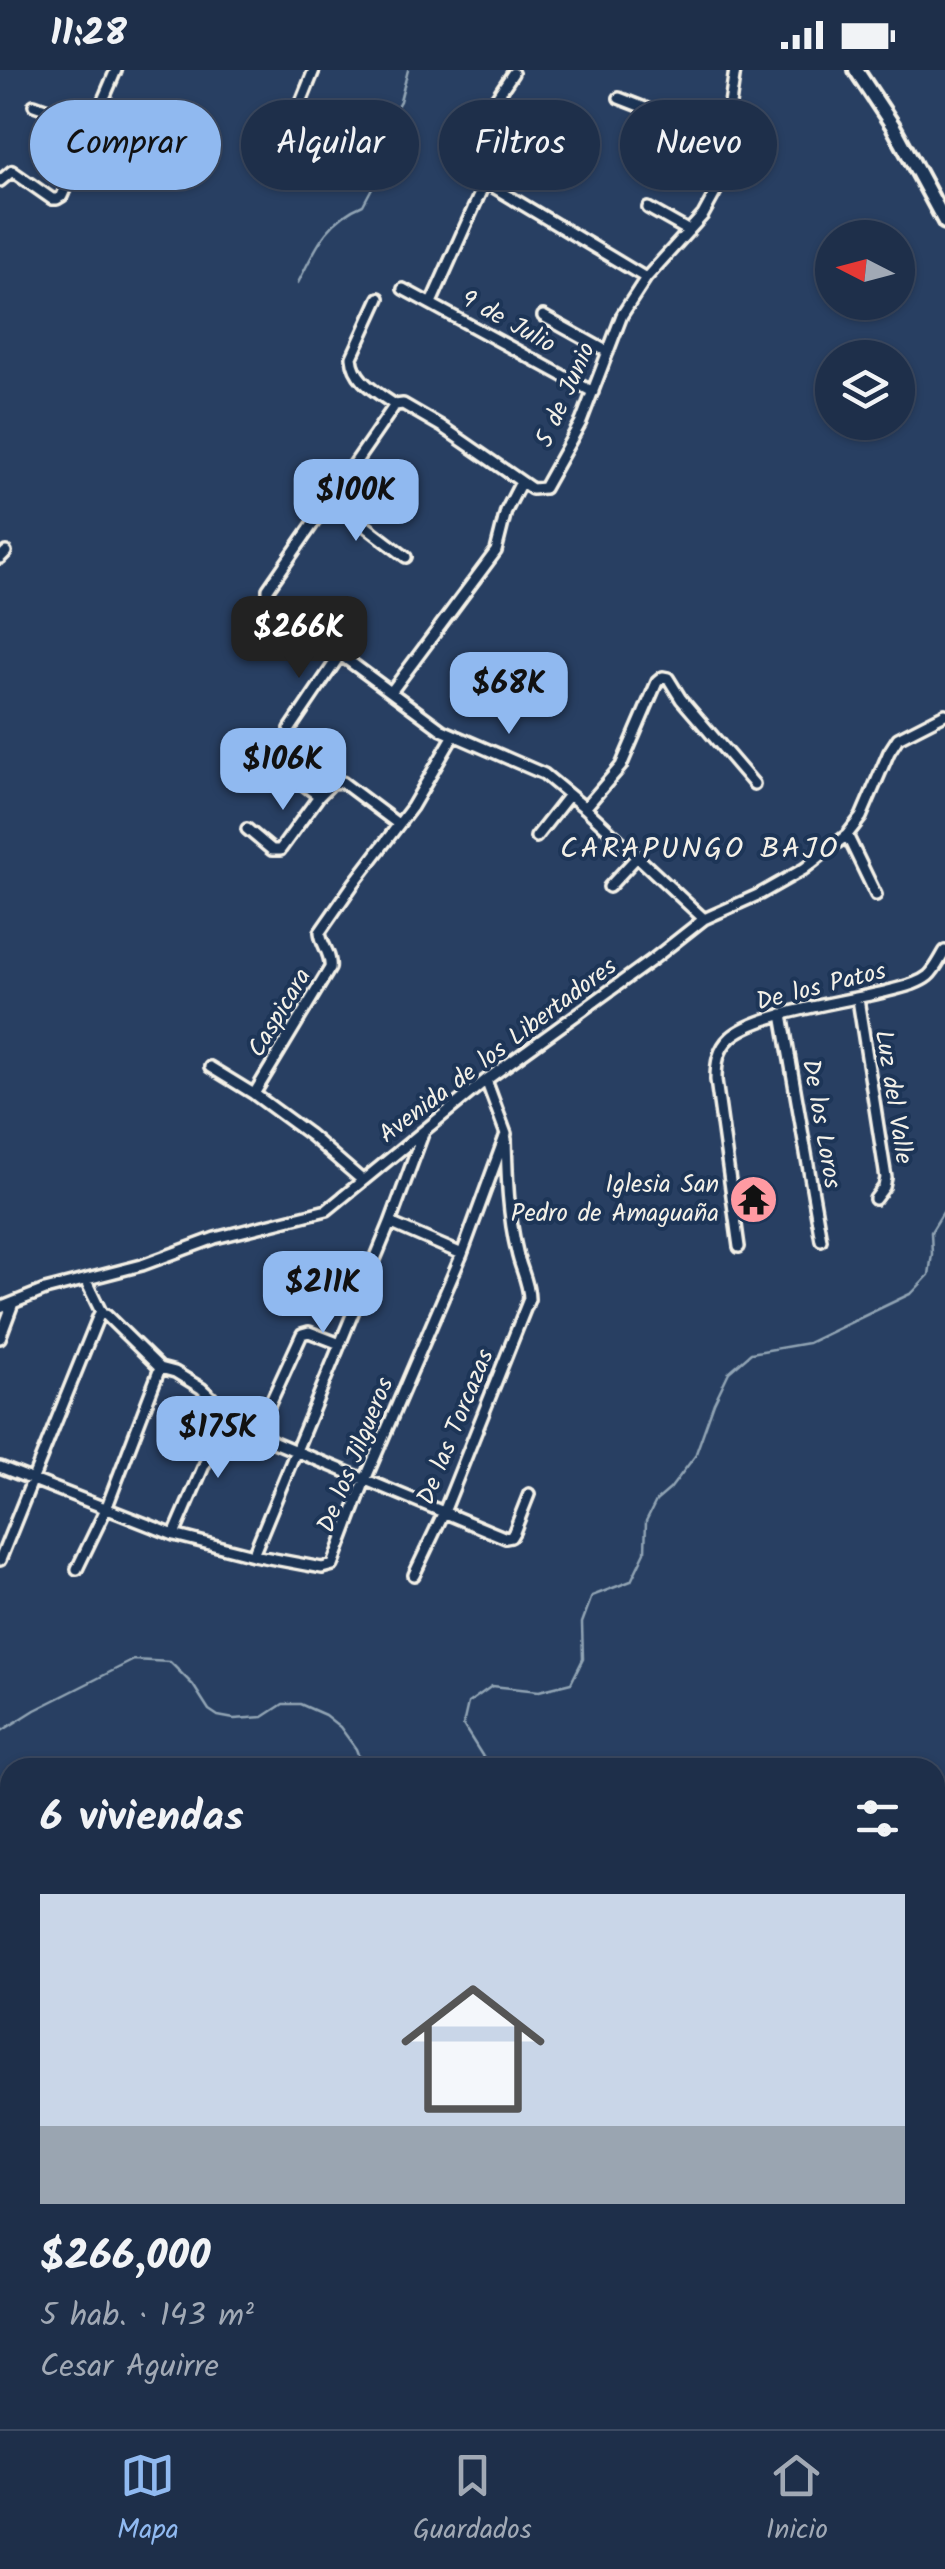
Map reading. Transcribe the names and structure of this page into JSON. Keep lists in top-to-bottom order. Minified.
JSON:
{"streets":{"street":["9 de Julio","5 de Junio","De los Patos","Caspicara","Avenida de los Libertadores","Luz del Valle","De los Loros","De las Torcazas","De los Jilgueros"]},"crossings":[["9 de Julio","5 de Junio"],["De los Patos","Luz del Valle"],["De los Patos","De los Loros"],["Caspicara","Avenida de los Libertadores"],["De las Torcazas","De los Jilgueros"]],"districts":["CARAPUNGO BAJO"],"places":{"temple":["Iglesia San Pedro de Amaguaña"]},"north":"left","page":{"status":"11:28","chip":["Comprar","Alquilar","Filtros","Nuevo"],"price":["$100K","$266K","$68K","$106K","$211K","$175K"],"heading":"6 viviendas","list":[{"name":"$266,000","note":"5 hab. · 143 m² · Cesar Aguirre"}],"tabs":["Mapa","Guardados","Inicio"]}}
